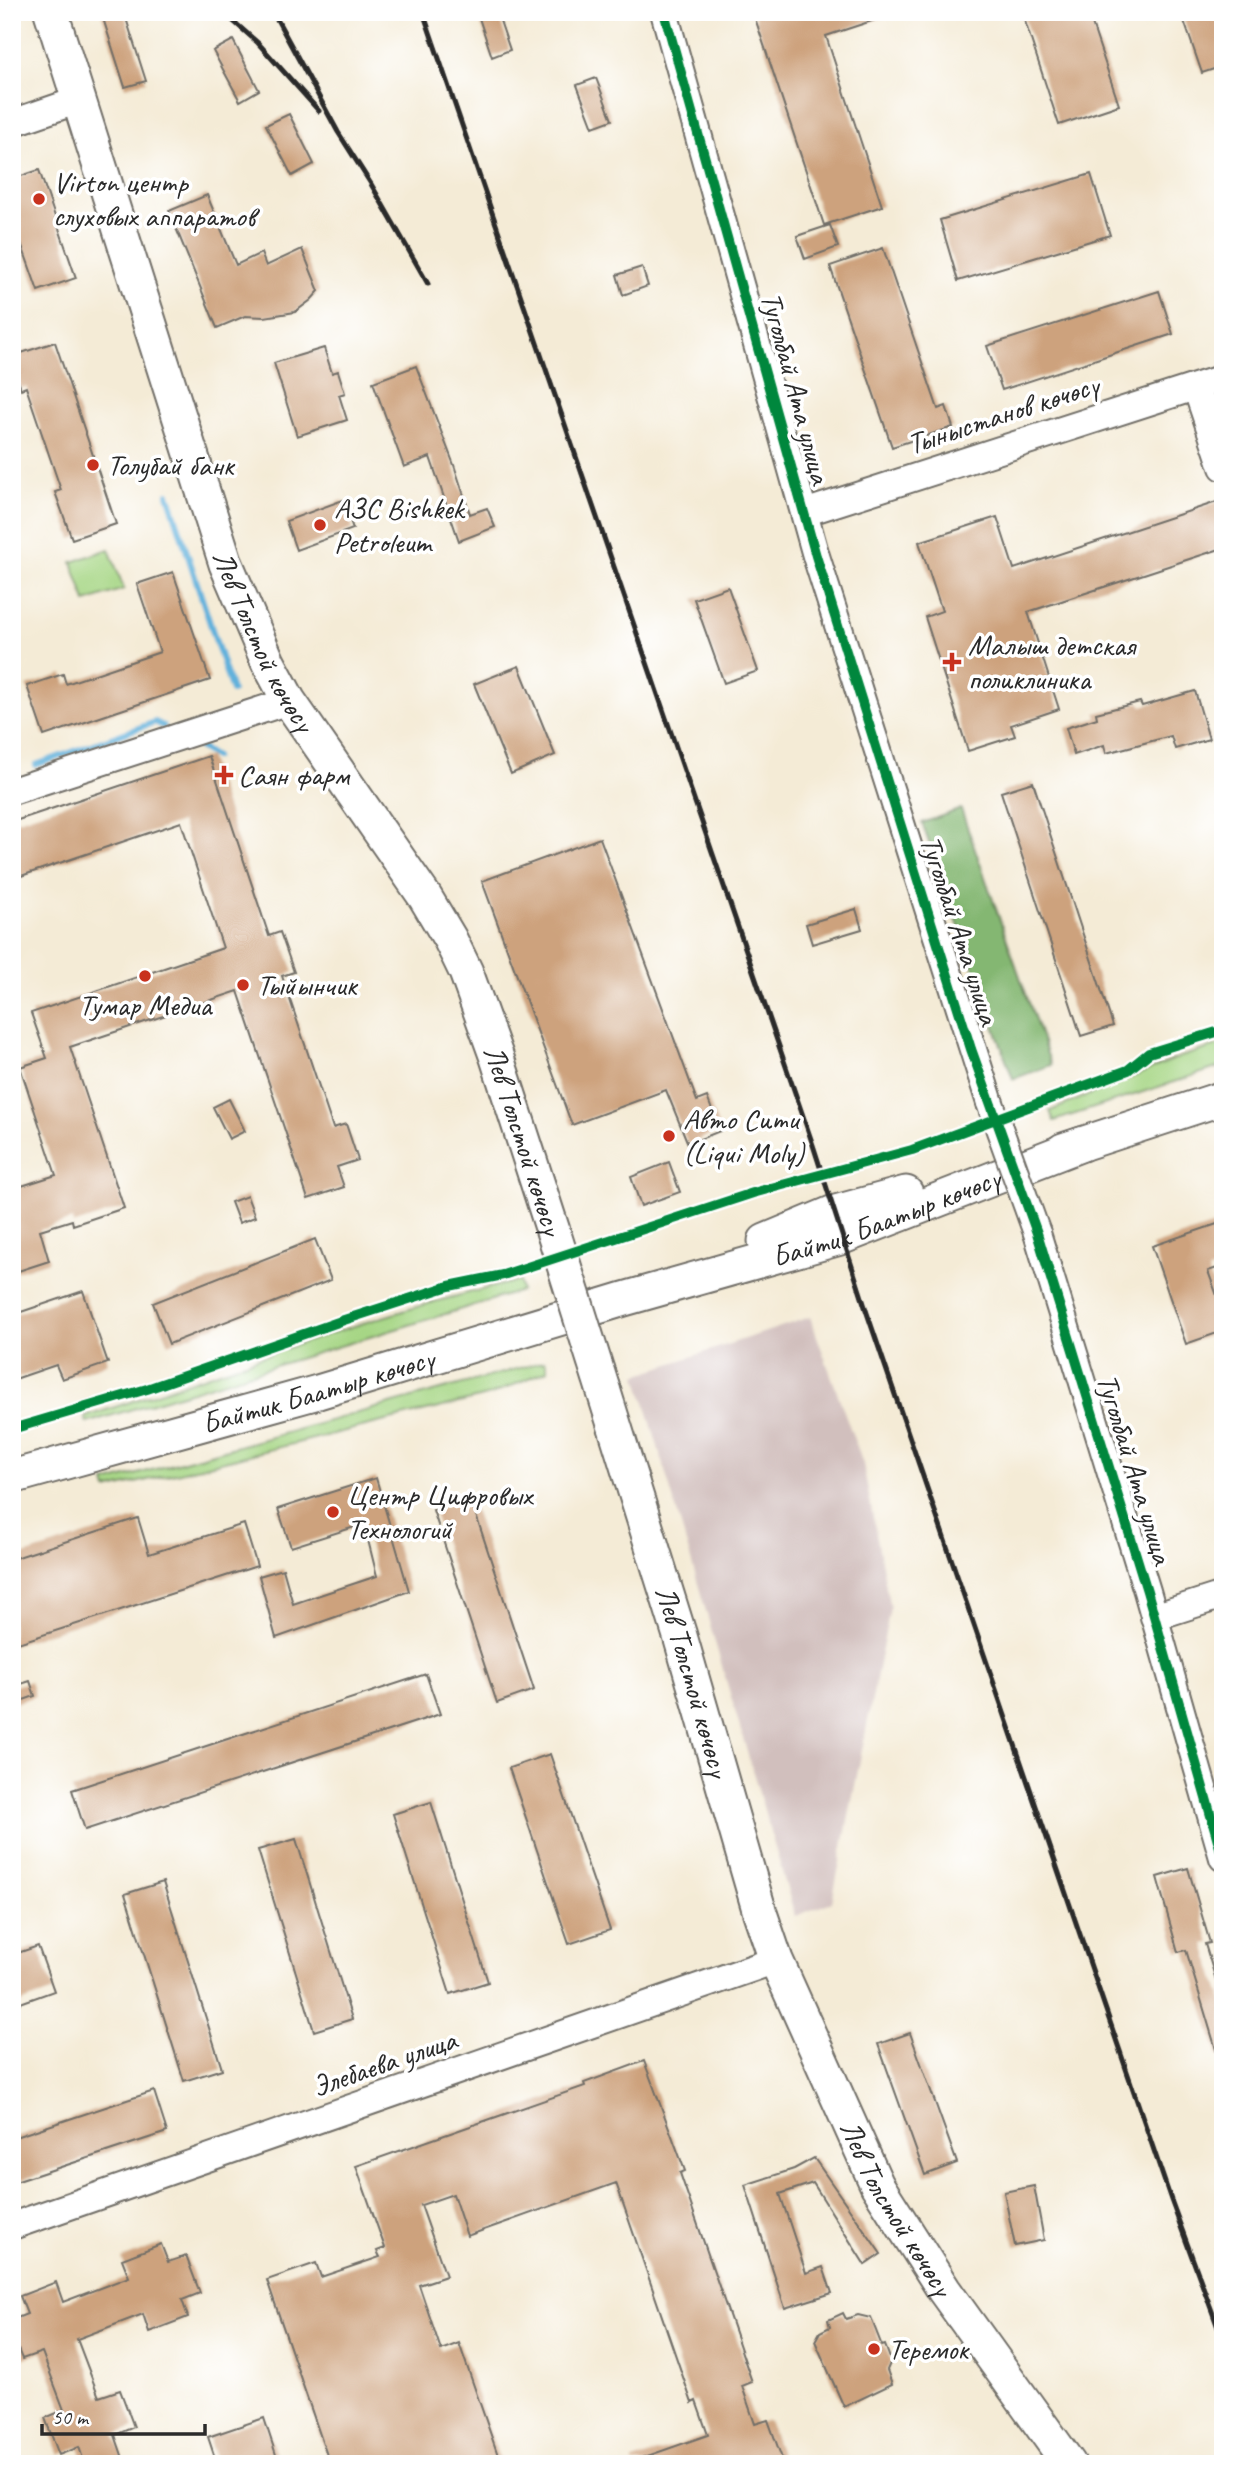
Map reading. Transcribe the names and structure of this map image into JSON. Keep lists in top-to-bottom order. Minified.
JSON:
{"streets":{"main road":["Лев Толстой көчөсү","Байтик Баатыр көчөсү"],"street":["Туголбай Ата улица","Тыныстанов көчөсү","Элебаева улица"]},"crossings":[["Туголбай Ата улица","Тыныстанов көчөсү"],["Лев Толстой көчөсү","Элебаева улица"]],"places":{"other":["Virton центр слуховых аппаратов","Толубай банк","АЗС Bishkek Petroleum","Тумар Медиа","Тыйынчик","Авто Сити (Liqui Moly)","Центр Цифровых Технологий","Теремок"],"health":["Малыш детская поликлиника","Саян фарм"]},"scale_bar":"50 m"}
